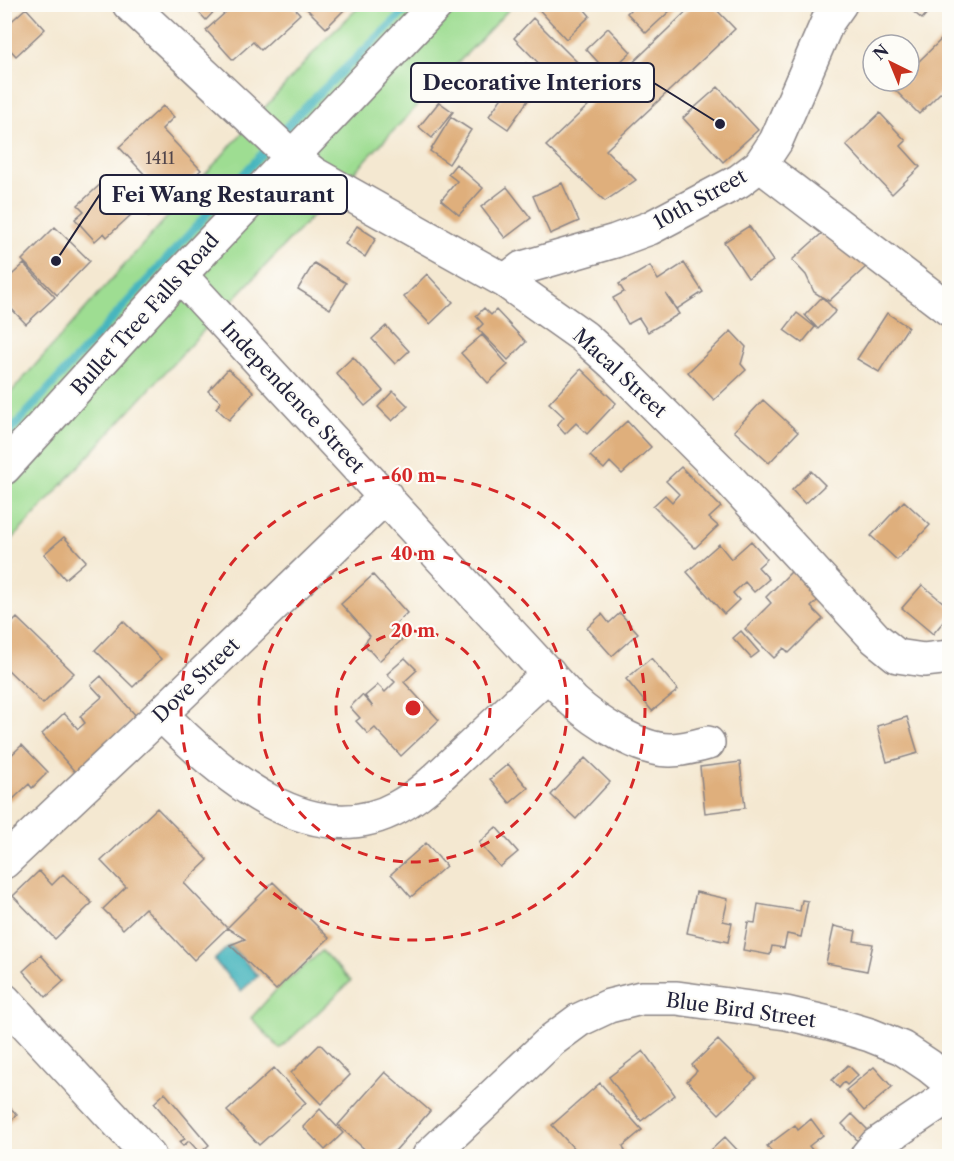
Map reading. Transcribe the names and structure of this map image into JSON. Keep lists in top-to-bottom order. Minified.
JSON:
{"streets":{"street":["10th Street","Bullet Tree Falls Road","Macal Street","Independence Street","Dove Street","Blue Bird Street"]},"crossings":[["10th Street","Macal Street"],["Bullet Tree Falls Road","Macal Street"],["Bullet Tree Falls Road","Independence Street"],["Independence Street","Dove Street"]],"places":["Decorative Interiors","Fei Wang Restaurant"],"house_numbers":["1411"],"north":"top left","rings":["60 m","40 m","20 m"]}
